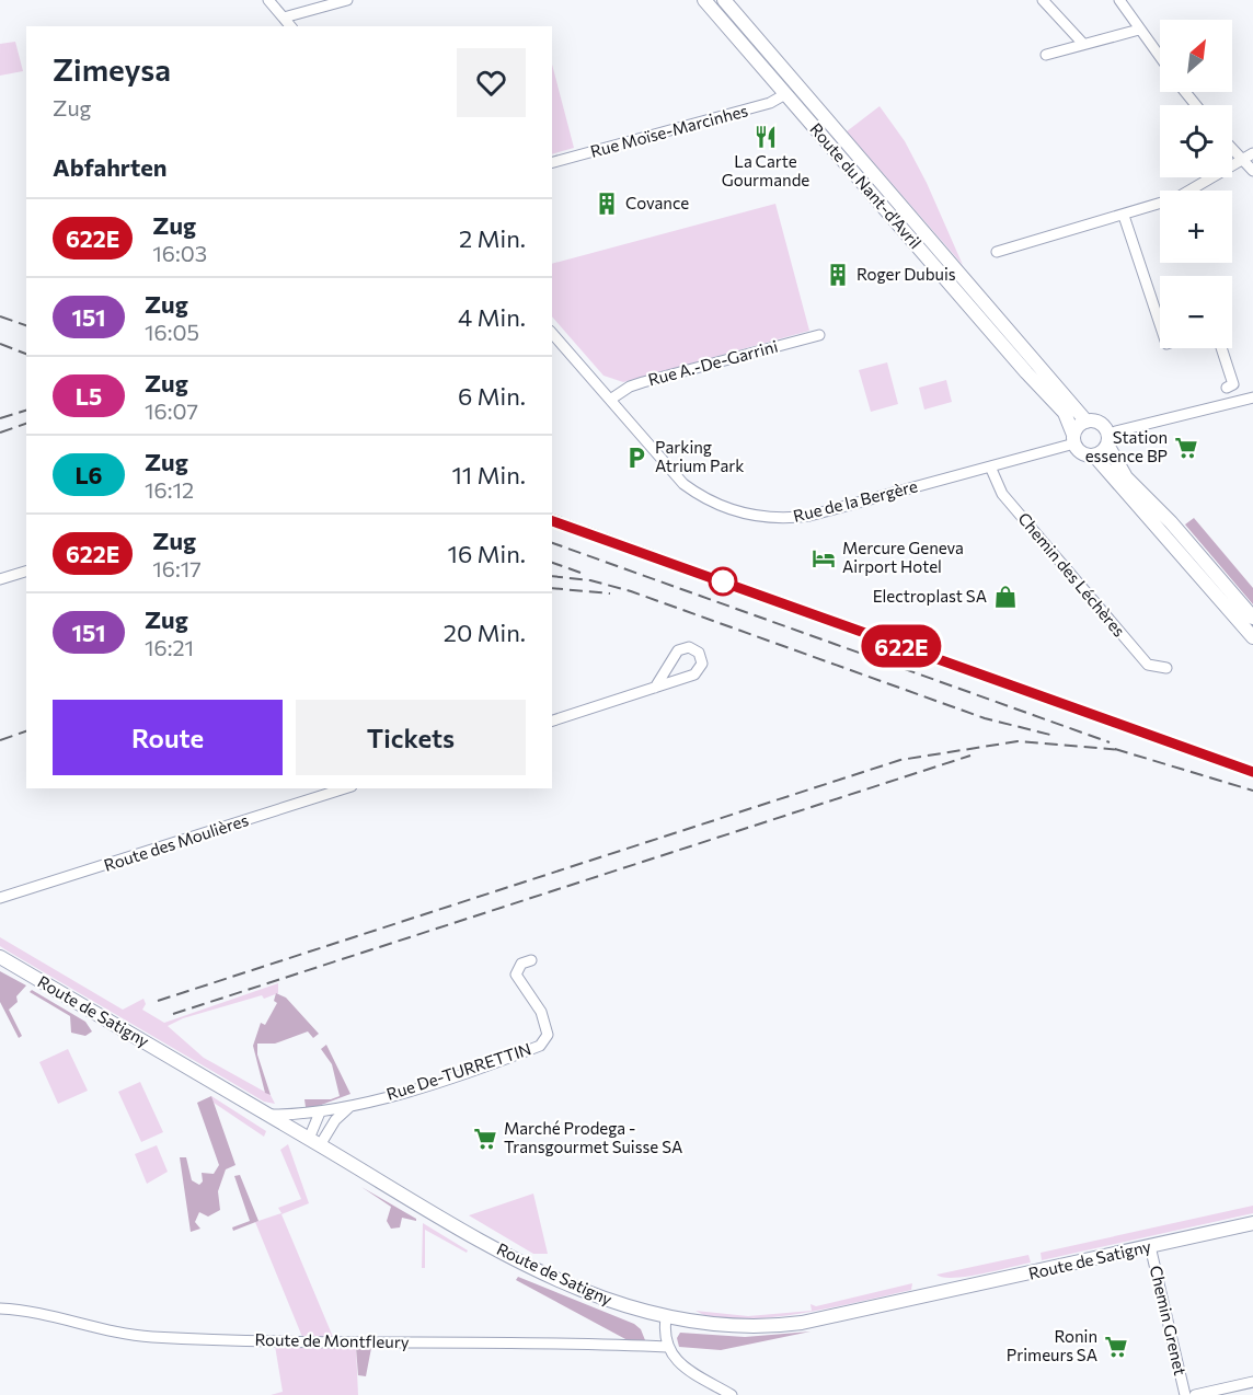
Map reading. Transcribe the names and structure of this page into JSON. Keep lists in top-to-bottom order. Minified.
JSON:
{"streets":{"main road":["Route du Nant-d'Avril","Route de Satigny"],"street":["Rue Moïse-Marcinhes","Rue A.-De-Garrini","Rue de la Bergère","Chemin des Léchères","Route des Moulières","Rue De-TURRETTIN","Chemin Grenet","Route de Montfleury"]},"crossings":[["Rue Moïse-Marcinhes","Route du Nant-d'Avril"],["Route du Nant-d'Avril","Rue de la Bergère"],["Rue A.-De-Garrini","Rue de la Bergère"],["Rue de la Bergère","Chemin des Léchères"],["Route de Satigny","Rue De-TURRETTIN"],["Route de Satigny","Chemin Grenet"]],"places":{"restaurant":["La Carte Gourmande"],"building":["Covance","Roger Dubuis"],"supermarket":["Station essence BP","Marché Prodega - Transgourmet Suisse SA","Ronin Primeurs SA"],"parking":["Parking Atrium Park"],"hotel":["Mercure Geneva Airport Hotel"],"shop":["Electroplast SA"]},"north":"top right","page":{"on_map":"622E","map_buttons":["+","−"],"heading":[["Zimeysa","Zug"],"Abfahrten"],"list":[{"mark":"622E","name":"Zug","note":"16:03","value":"2 Min."},{"mark":"151","name":"Zug","note":"16:05","value":"4 Min."},{"mark":"L5","name":"Zug","note":"16:07","value":"6 Min."},{"mark":"L6","name":"Zug","note":"16:12","value":"11 Min."},{"mark":"622E","name":"Zug","note":"16:17","value":"16 Min."},{"mark":"151","name":"Zug","note":"16:21","value":"20 Min."}],"buttons":["Route","Tickets"]}}
